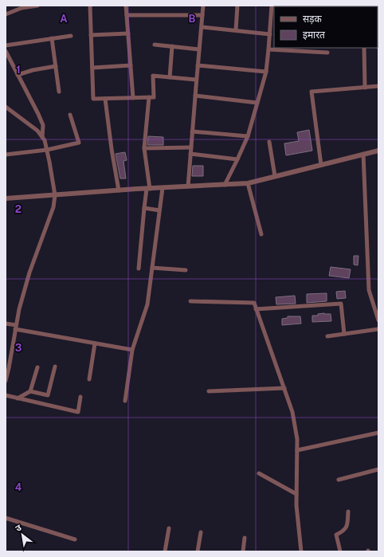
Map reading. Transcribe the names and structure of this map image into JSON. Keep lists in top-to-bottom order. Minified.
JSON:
{"legend":["सड़क","इमारत"],"north":"top left","grid":{"columns":["A","B"],"rows":["1","2","3","4"]}}
